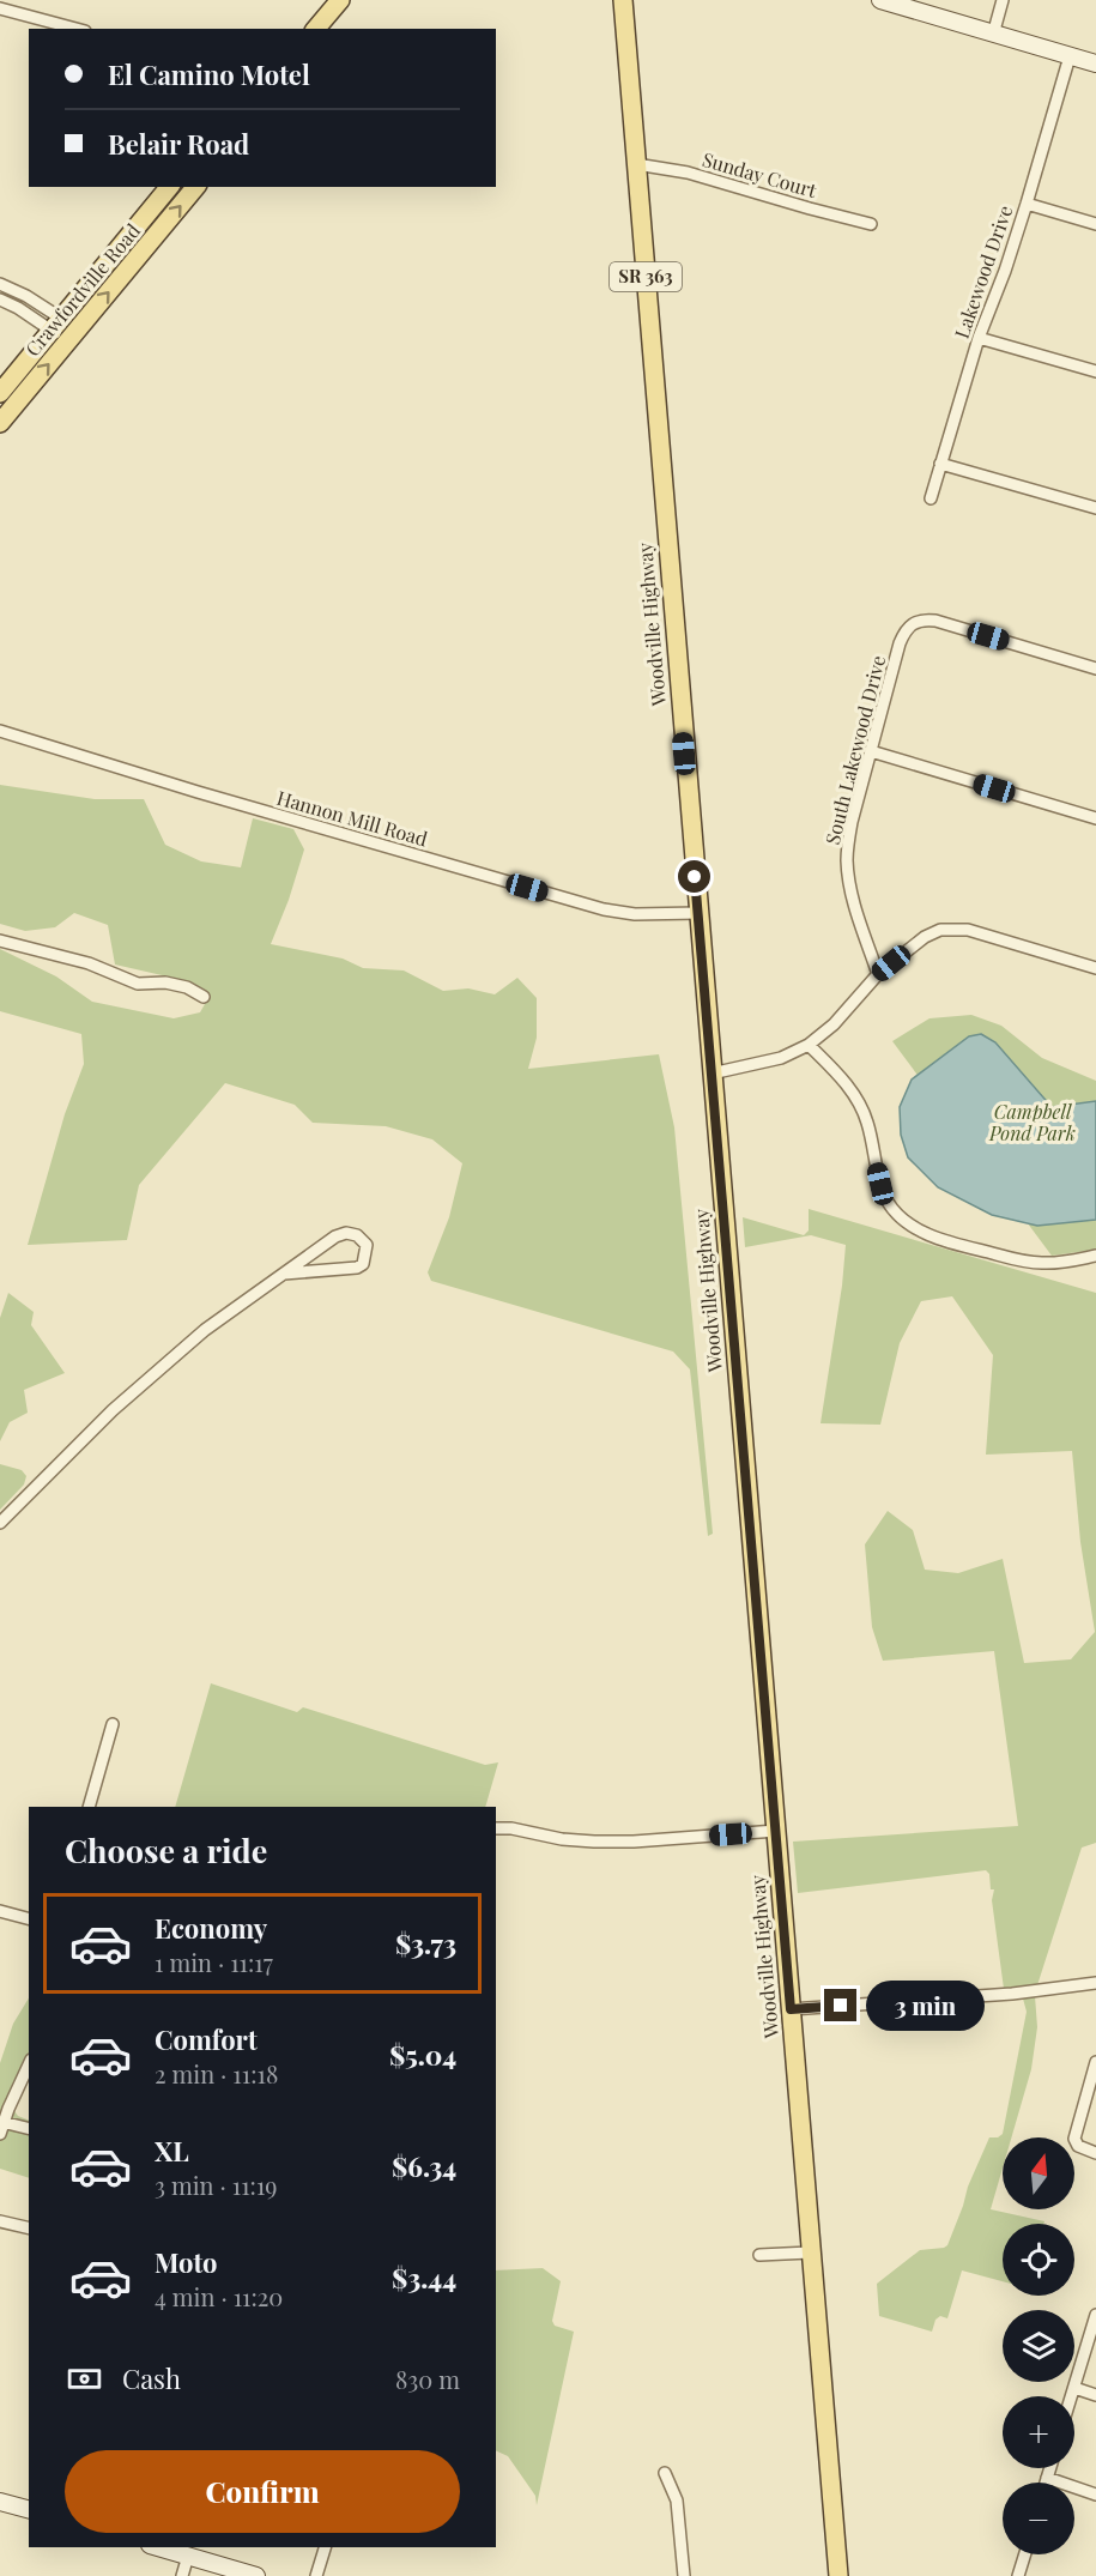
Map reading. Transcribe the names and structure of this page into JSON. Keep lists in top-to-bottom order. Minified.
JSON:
{"streets":{"main road":["SR 363","Crawfordville Road","Woodville Highway"],"street":["Sunday Court","Lakewood Drive","South Lakewood Drive","Hannon Mill Road"]},"crossings":[["Sunday Court","Woodville Highway"],["Woodville Highway","Hannon Mill Road"]],"parks":["Campbell Pond Park"],"north":"top","page":{"banner":["El Camino Motel","Belair Road"],"heading":"Choose a ride","list":[{"name":"Economy","note":"1 min · 11:17","value":"$3.73"},{"name":"Comfort","note":"2 min · 11:18","value":"$5.04"},{"name":"XL","note":"3 min · 11:19","value":"$6.34"},{"name":"Moto","note":"4 min · 11:20","value":"$3.44"}],"bubble":"3 min","map_buttons":["+","−"],"pay":["Cash","830 m"],"buttons":"Confirm"}}
